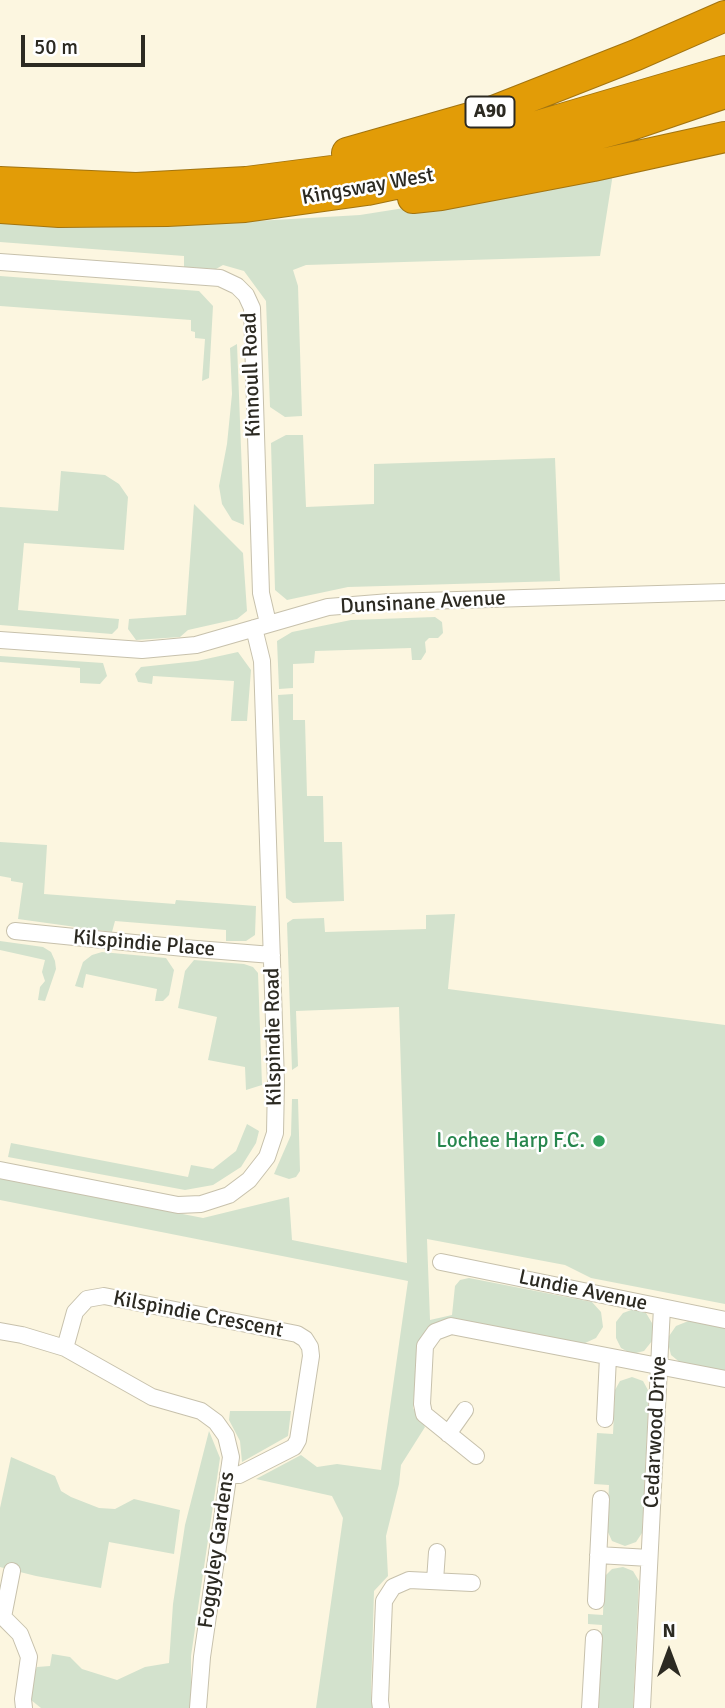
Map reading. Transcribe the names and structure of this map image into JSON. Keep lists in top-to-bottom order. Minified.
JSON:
{"streets":{"highway":["A90","Kingsway West"],"street":["Kinnoull Road","Dunsinane Avenue","Kilspindie Place","Kilspindie Road","Lundie Avenue","Kilspindie Crescent","Cedarwood Drive","Foggyley Gardens"]},"crossings":[["A90","Kingsway West"],["Kinnoull Road","Dunsinane Avenue"],["Kinnoull Road","Kilspindie Road"],["Dunsinane Avenue","Kilspindie Road"],["Kilspindie Place","Kilspindie Road"],["Lundie Avenue","Cedarwood Drive"],["Kilspindie Crescent","Foggyley Gardens"]],"places":["Lochee Harp F.C."],"scale_bar":"50 m","north":"top"}
